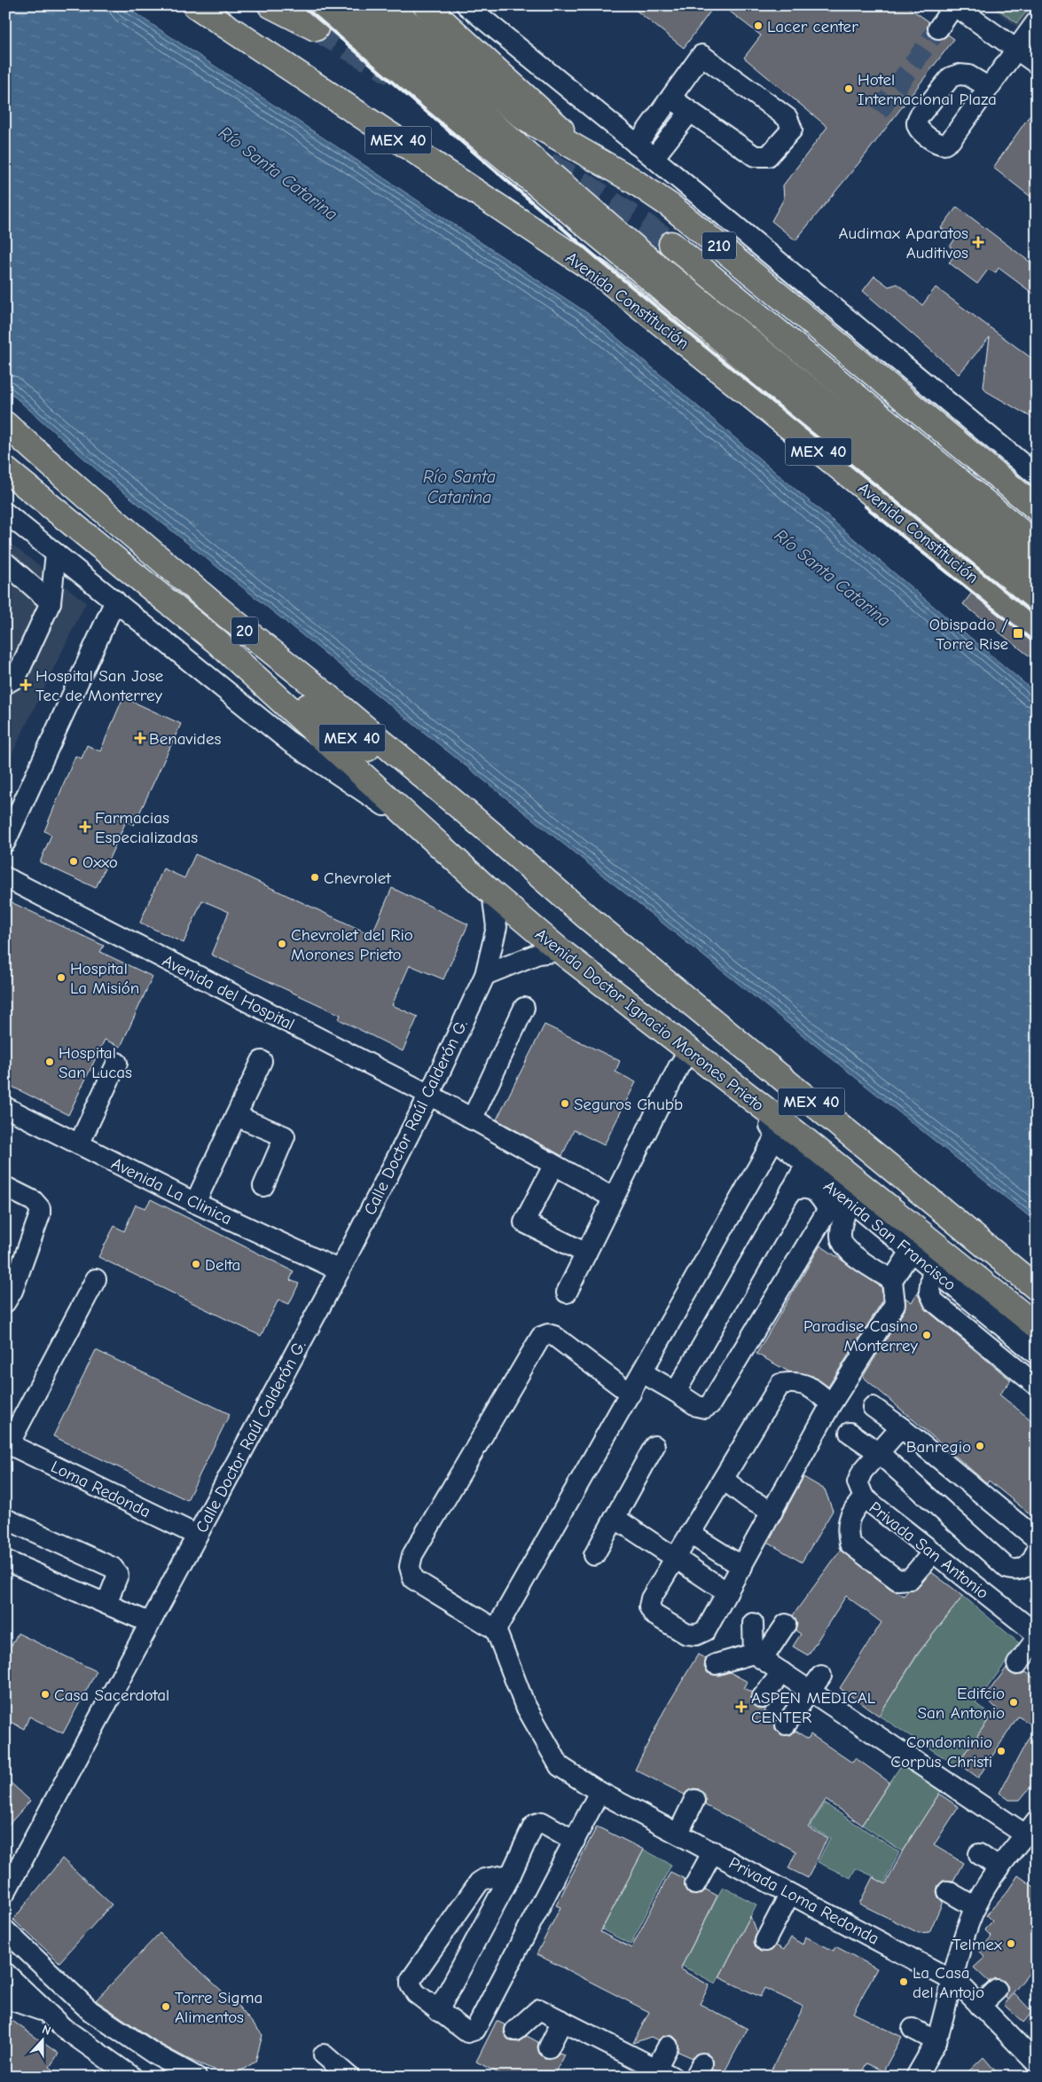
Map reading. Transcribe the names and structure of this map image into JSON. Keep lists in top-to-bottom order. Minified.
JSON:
{"streets":{"main road":["MEX 40","210","Avenida Constitución","20","Avenida Doctor Ignacio Morones Prieto"],"street":["Avenida del Hospital","Calle Doctor Raúl Calderón G.","Avenida La Clinica","Avenida San Francisco","Loma Redonda","Privada San Antonio","Privada Loma Redonda"]},"crossings":[["MEX 40","Avenida Doctor Ignacio Morones Prieto"],["Avenida del Hospital","Calle Doctor Raúl Calderón G."],["Avenida Doctor Ignacio Morones Prieto","Calle Doctor Raúl Calderón G."],["Avenida Doctor Ignacio Morones Prieto","Avenida San Francisco"],["Calle Doctor Raúl Calderón G.","Avenida La Clinica"],["Calle Doctor Raúl Calderón G.","Loma Redonda"]],"water":["Río Santa Catarina"],"places":{"other":["Lacer center","Hotel Internacional Plaza","Oxxo","Chevrolet","Chevrolet del Rio Morones Prieto","Hospital La Misión","Hospital San Lucas","Seguros Chubb","Delta","Paradise Casino Monterrey","Banregio","Casa Sacerdotal","Edifcio San Antonio","Condominio Corpus Christi","Telmex","La Casa del Antojo","Torre Sigma Alimentos"],"health":["Audimax Aparatos Auditivos","Hospital San Jose Tec de Monterrey","Benavides","Farmacias Especializadas","ASPEN MEDICAL CENTER"],"transit":["Obispado / Torre Rise"]},"north":"top"}
